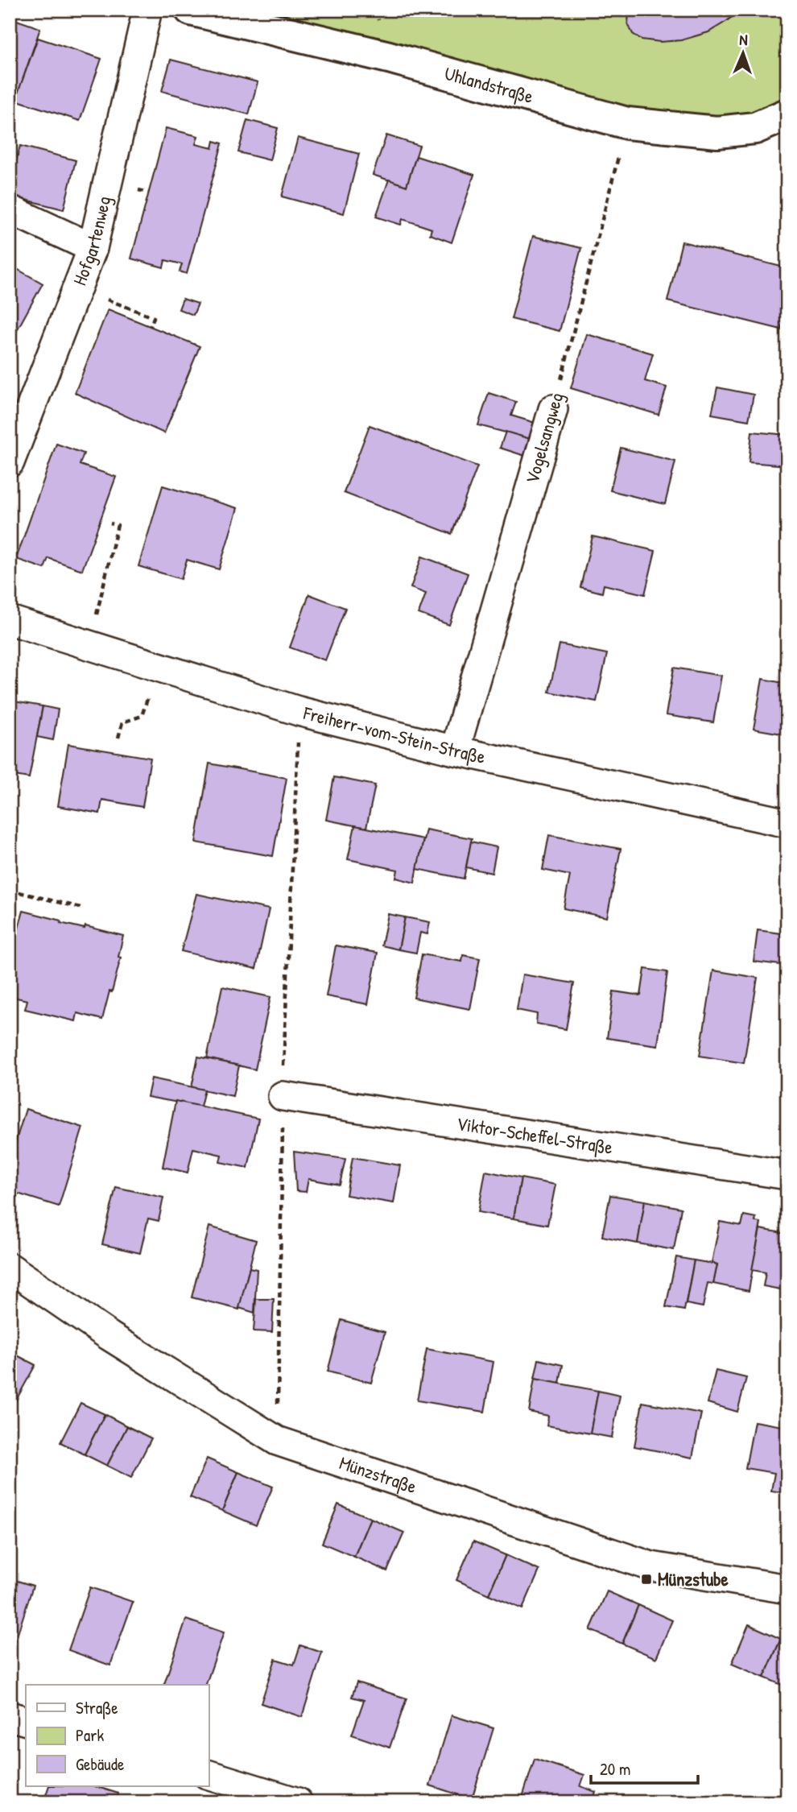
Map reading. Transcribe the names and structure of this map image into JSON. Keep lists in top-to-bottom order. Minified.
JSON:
{"streets":{"main road":["Uhlandstraße"],"street":["Hofgartenweg","Vogelsangweg","Freiherr-vom-Stein-Straße","Viktor-Scheffel-Straße","Münzstraße"]},"crossings":[["Uhlandstraße","Vogelsangweg"],["Vogelsangweg","Freiherr-vom-Stein-Straße"]],"places":{"transit":["Münzstube"]},"legend":["Straße","Park","Gebäude"],"scale_bar":"20 m","north":"top"}
